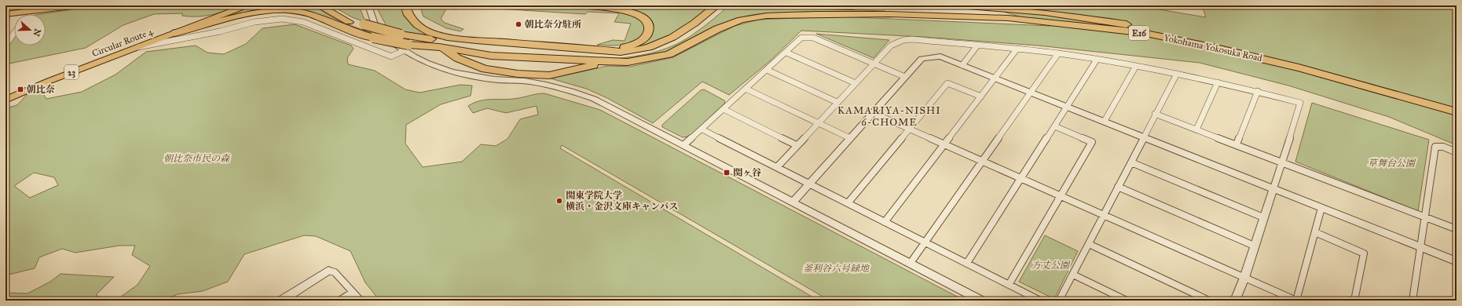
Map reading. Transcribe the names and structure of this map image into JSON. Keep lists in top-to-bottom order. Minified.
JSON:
{"streets":{"highway":["E16","Yokohama Yokosuka Road"],"main road":["Circular Route 4","23"]},"districts":["KAMARIYA-NISHI 6-CHOME"],"parks":["朝比奈市民の森","草舞台公園","方丈公園","釜利谷六号緑地"],"places":{"other":["朝比奈分駐所","関東学院大学 横浜・金沢文庫キャンパス"],"transit":["朝比奈","関ヶ谷"]},"north":"right"}
